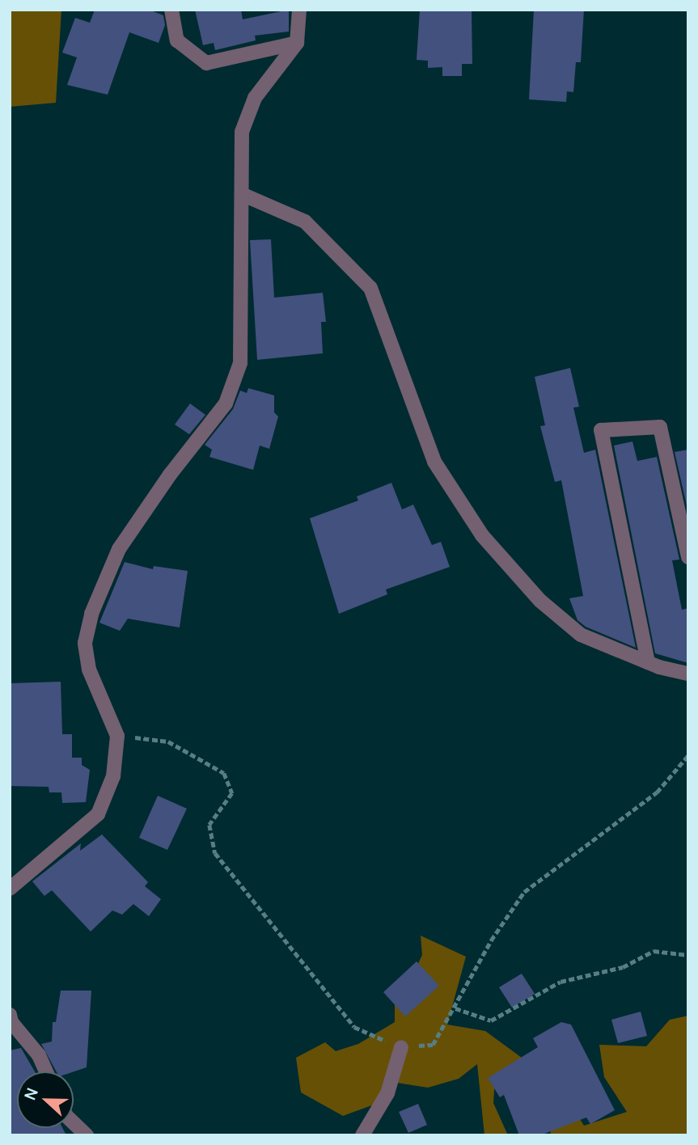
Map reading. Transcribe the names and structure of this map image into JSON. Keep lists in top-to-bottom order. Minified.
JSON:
{"north":"left"}
